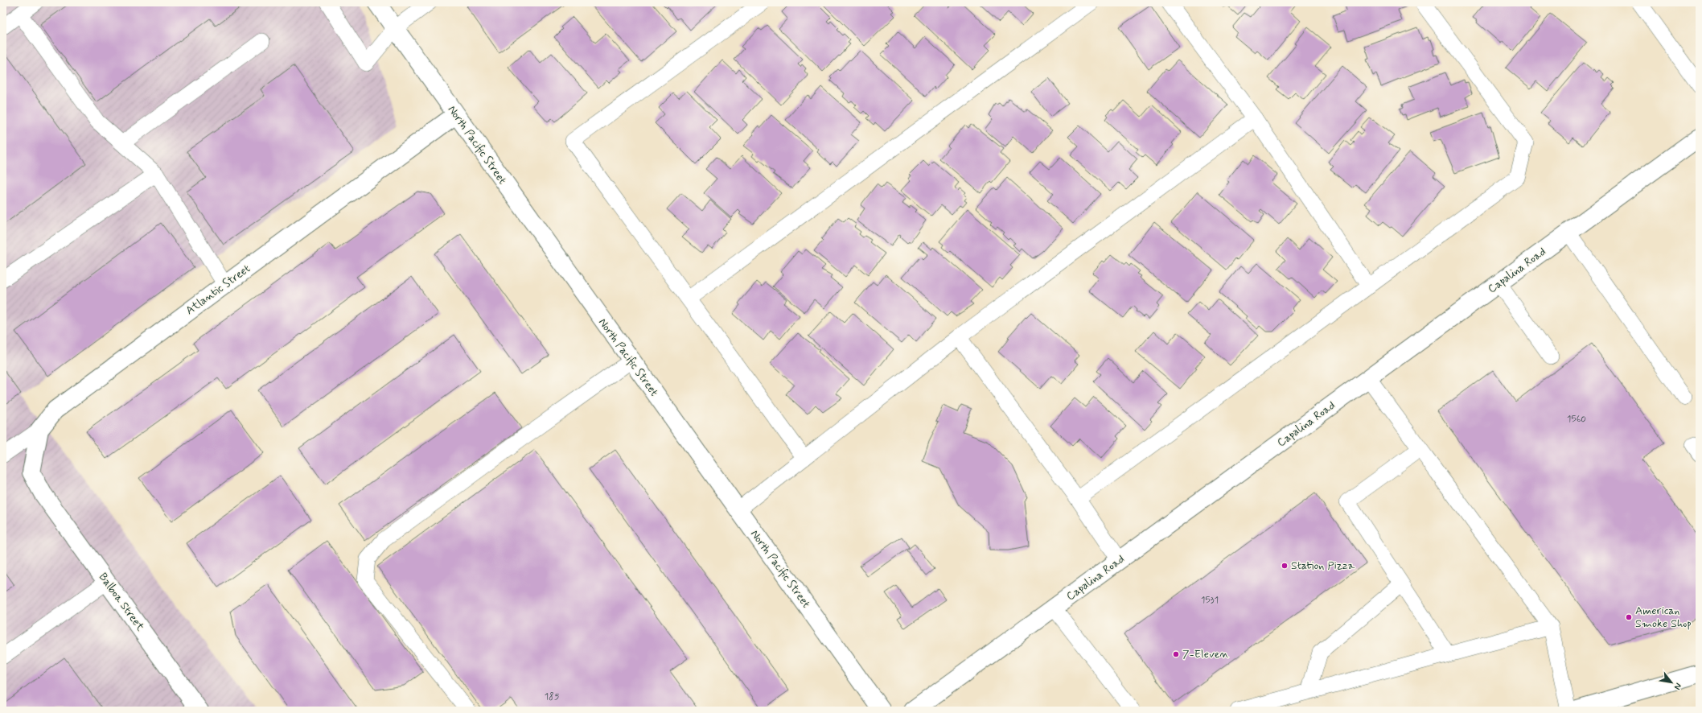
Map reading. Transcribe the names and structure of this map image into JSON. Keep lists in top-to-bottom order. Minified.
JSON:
{"streets":{"street":["North Pacific Street","Capalina Road","Atlantic Street","Balboa Street"]},"crossings":[["North Pacific Street","Atlantic Street"],["Atlantic Street","Balboa Street"]],"places":["Station Pizza","American Smoke Shop","7-Eleven"],"house_numbers":["1560","1531","185"],"north":"bottom right"}
